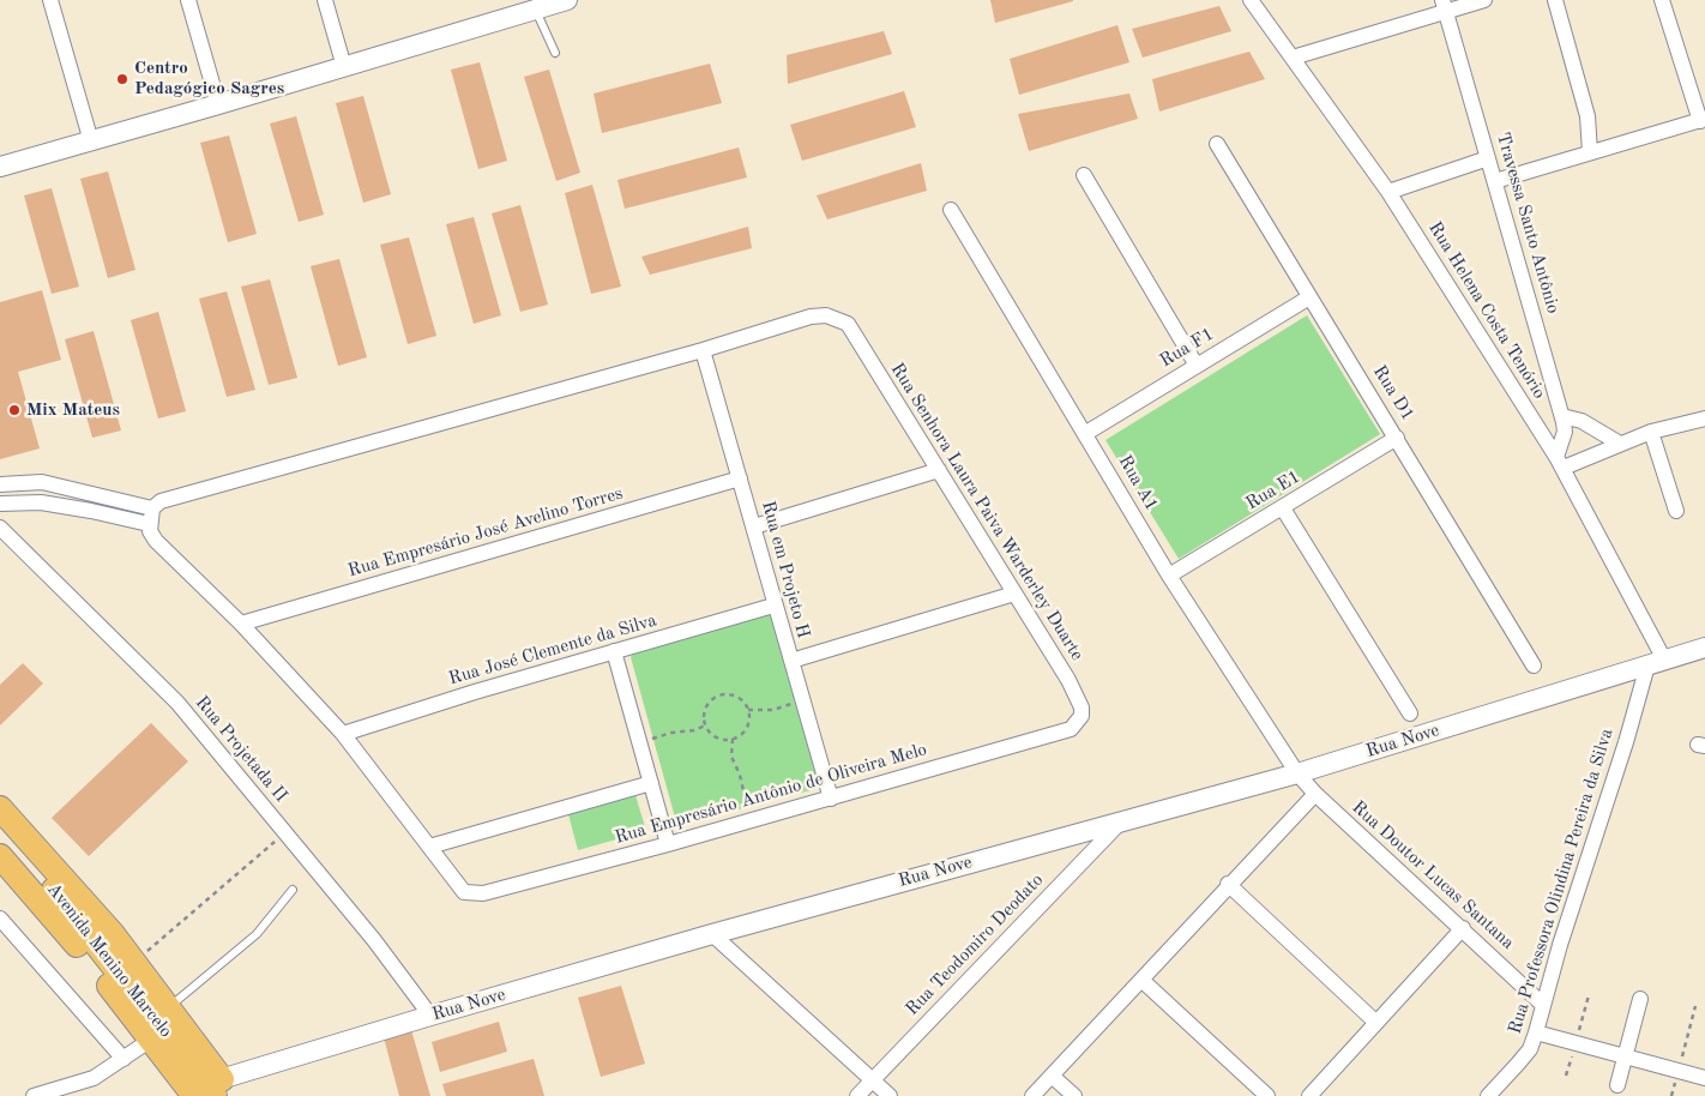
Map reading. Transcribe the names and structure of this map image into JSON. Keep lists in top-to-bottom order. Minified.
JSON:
{"streets":{"main road":["Avenida Menino Marcelo"],"street":["Travessa Santo Antônio","Rua Helena Costa Tenório","Rua F1","Rua D1","Rua A1","Rua E1","Rua Senhora Laura Paiva Warderley Duarte","Rua Empresário José Avelino Torres","Rua em Projeto H","Rua José Clemente da Silva","Rua Nove","Rua Projetada II","Rua Empresário Antônio de Oliveira Melo","Rua Doutor Lucas Santana","Rua Professora Olindina Pereira da Silva","Rua Teodomiro Deodato"]},"crossings":[["Travessa Santo Antônio","Rua Helena Costa Tenório"],["Rua Helena Costa Tenório","Rua Nove"],["Rua Helena Costa Tenório","Rua Professora Olindina Pereira da Silva"],["Rua F1","Rua D1"],["Rua F1","Rua A1"],["Rua D1","Rua E1"],["Rua A1","Rua E1"],["Rua A1","Rua Nove"],["Rua A1","Rua Doutor Lucas Santana"],["Rua Senhora Laura Paiva Warderley Duarte","Rua em Projeto H"],["Rua Senhora Laura Paiva Warderley Duarte","Rua Empresário Antônio de Oliveira Melo"],["Rua Empresário José Avelino Torres","Rua em Projeto H"],["Rua em Projeto H","Rua José Clemente da Silva"],["Rua em Projeto H","Rua Empresário Antônio de Oliveira Melo"],["Rua Nove","Rua Projetada II"],["Rua Nove","Rua Doutor Lucas Santana"],["Rua Nove","Rua Professora Olindina Pereira da Silva"],["Rua Nove","Rua Teodomiro Deodato"],["Rua Nove","Avenida Menino Marcelo"],["Rua Doutor Lucas Santana","Rua Professora Olindina Pereira da Silva"]],"places":["Centro Pedagógico Sagres","Mix Mateus"]}
